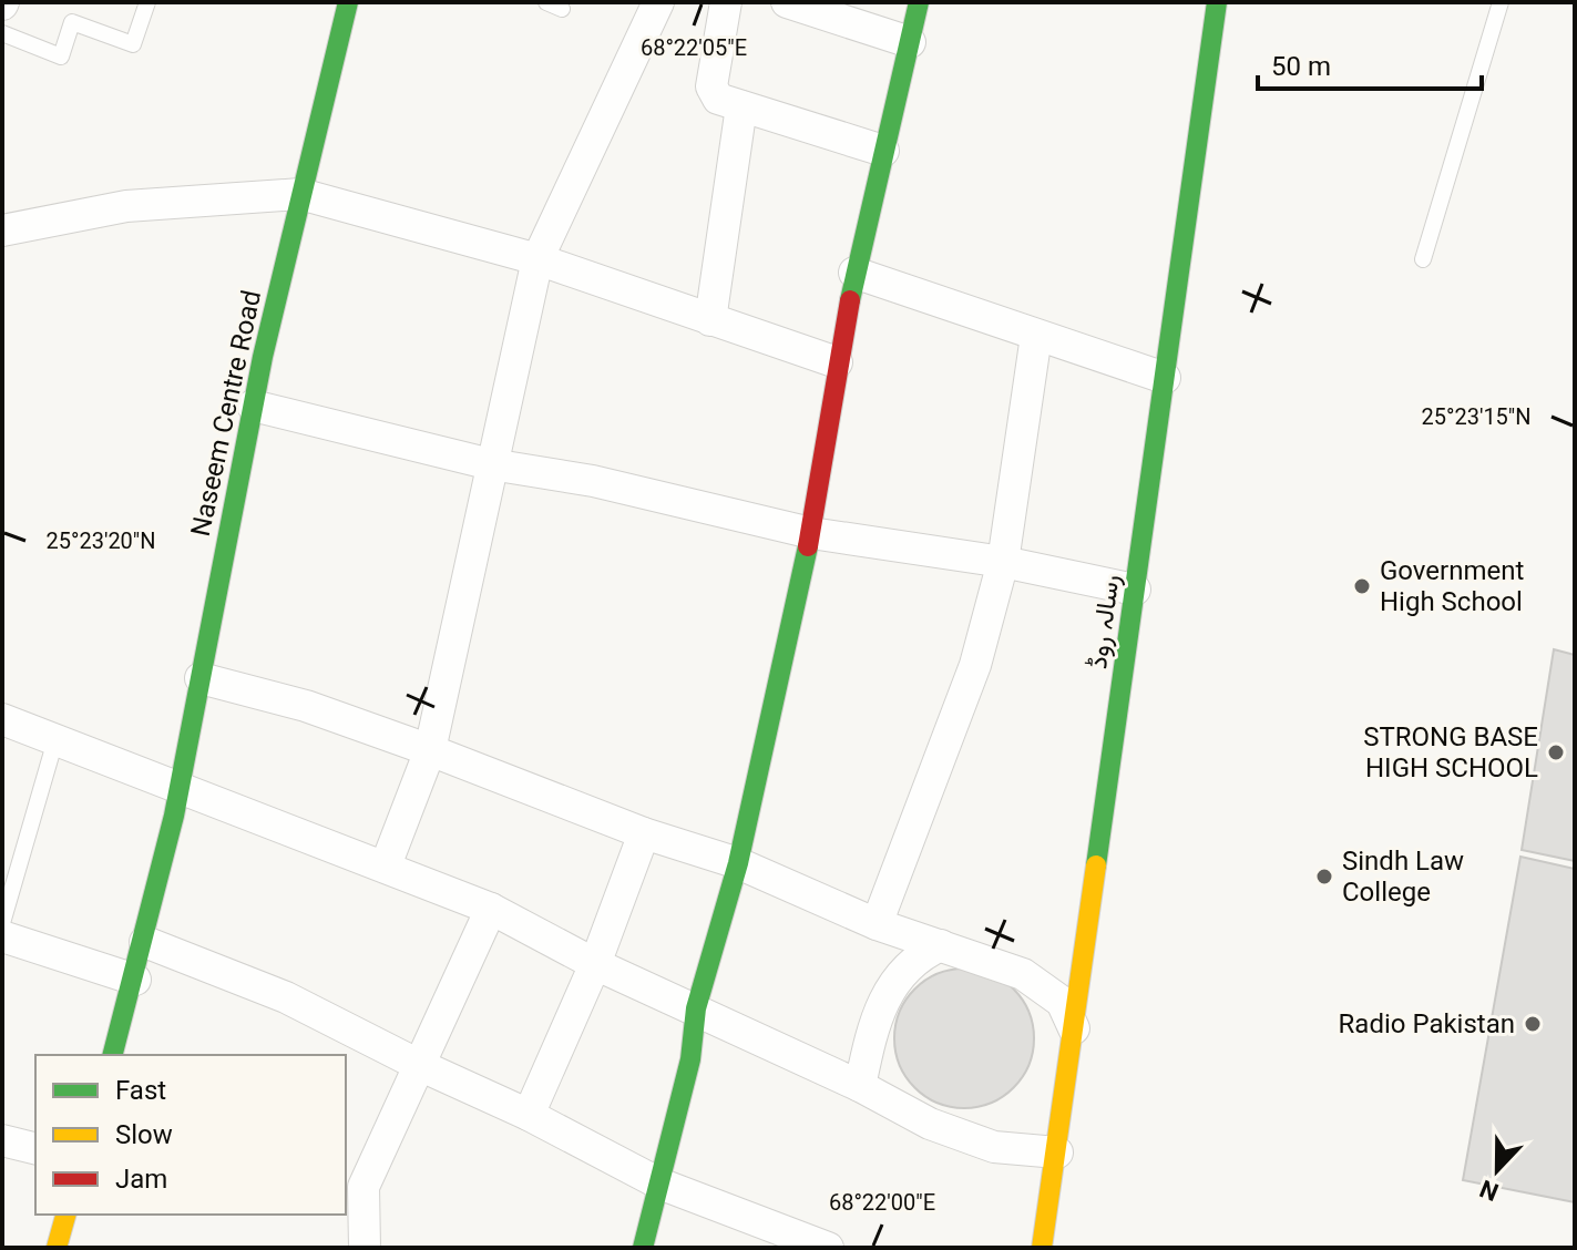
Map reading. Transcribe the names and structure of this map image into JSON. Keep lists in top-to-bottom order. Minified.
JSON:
{"streets":{"street":["Naseem Centre Road","رسالہ روڈ"]},"places":["Government High School","STRONG BASE HIGH SCHOOL","Sindh Law College","Radio Pakistan"],"legend":["Fast","Slow","Jam"],"scale_bar":"50 m","north":"bottom","coordinates":["68°22'05\"E","25°23'15\"N","25°23'20\"N","68°22'00\"E"]}
